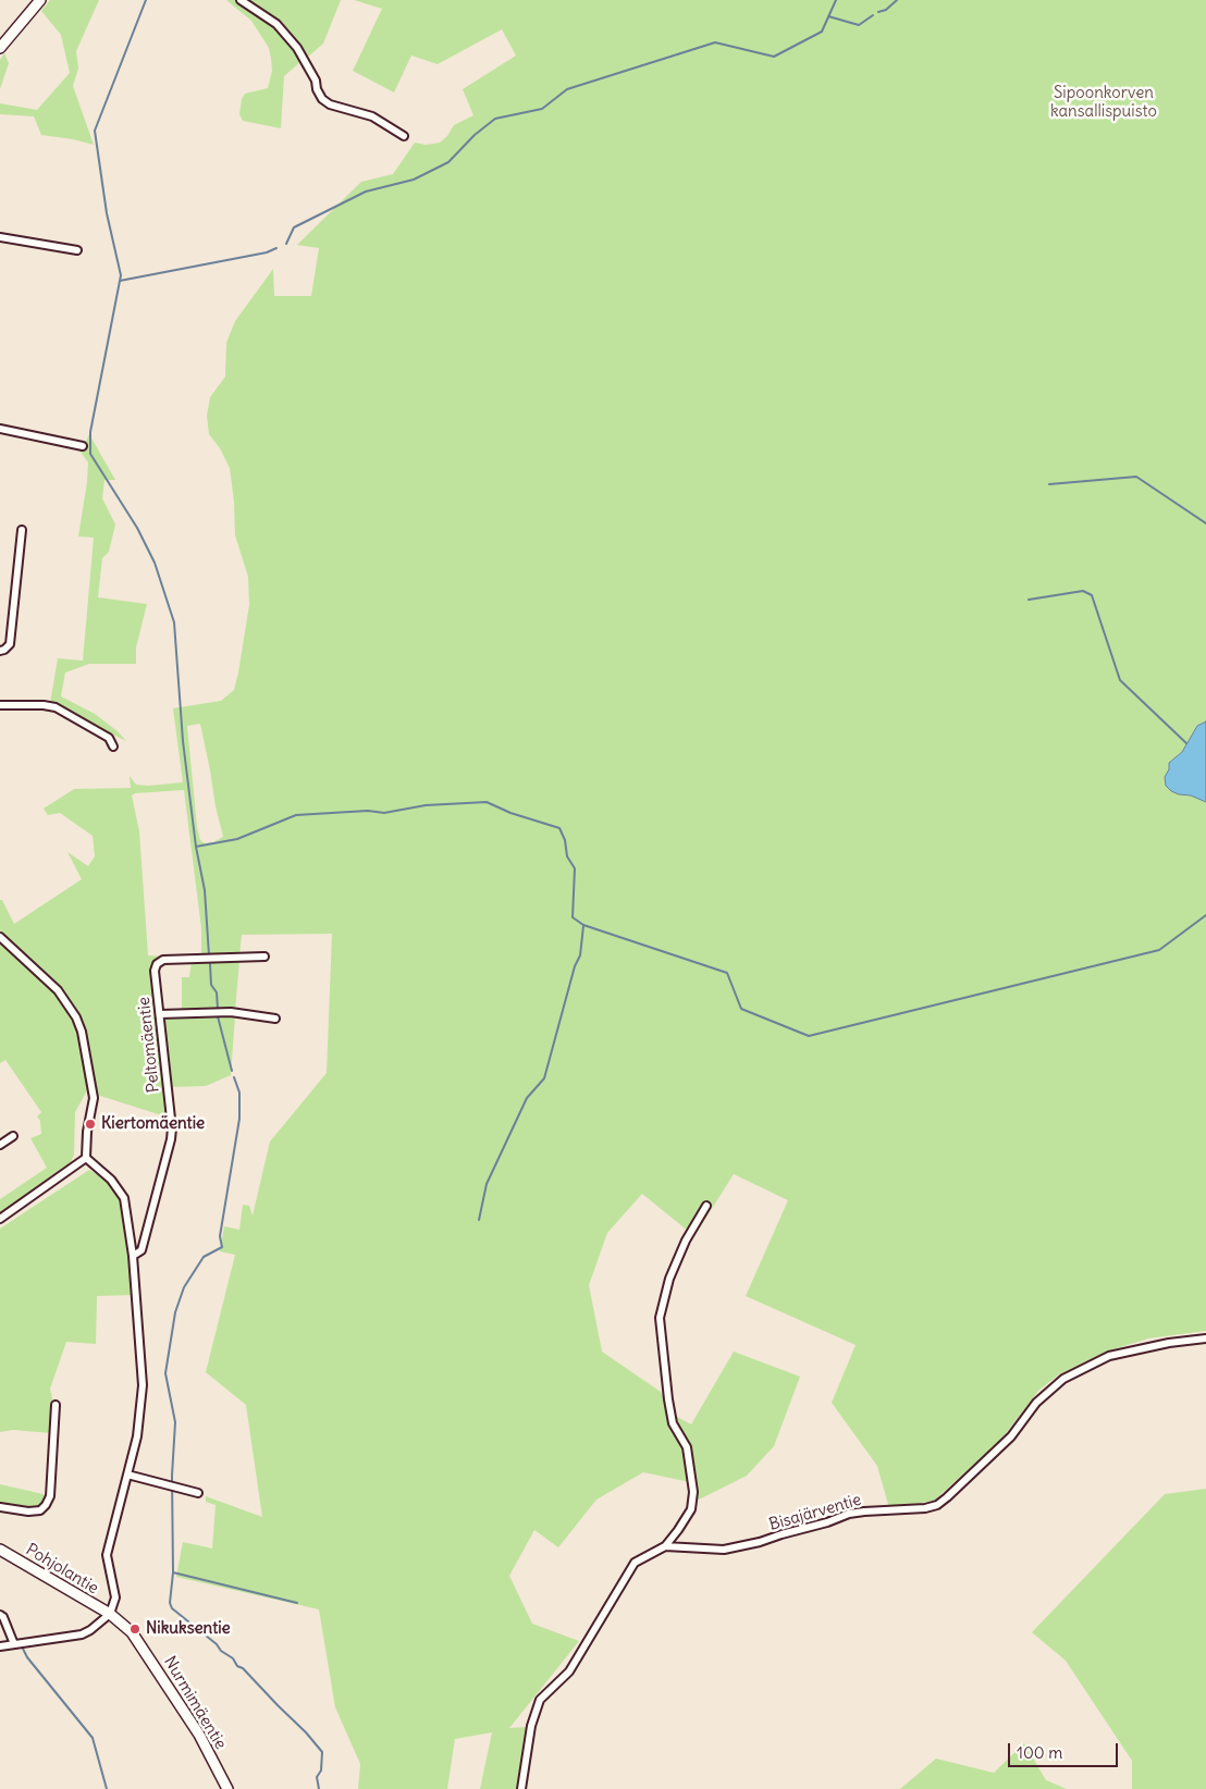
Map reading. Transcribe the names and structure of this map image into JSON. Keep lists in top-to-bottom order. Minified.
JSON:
{"streets":{"street":["Peltomäentie","Bisajärventie","Pohjolantie","Nurmimäentie"]},"crossings":[["Pohjolantie","Nurmimäentie"]],"parks":["Sipoonkorven kansallispuisto"],"places":["Kiertomäentie","Nikuksentie"],"scale_bar":"100 m"}
